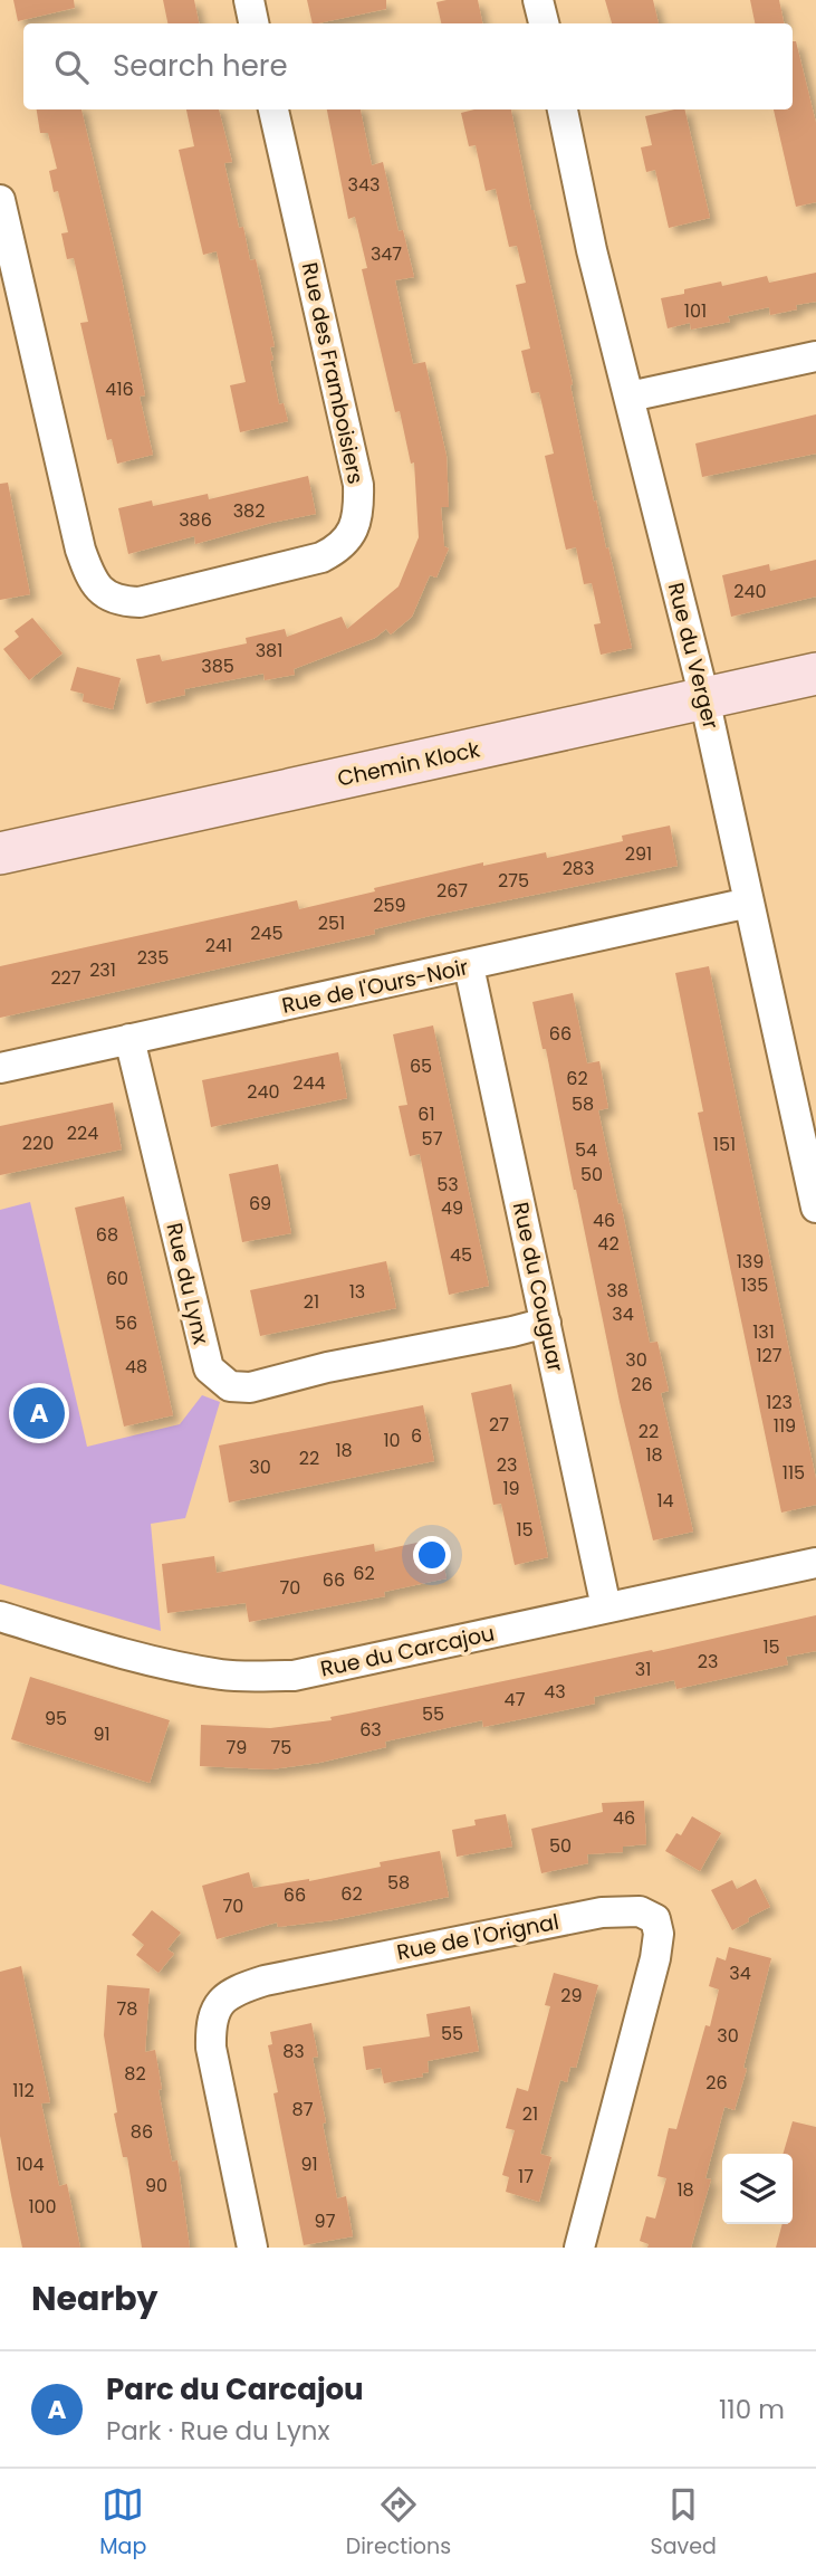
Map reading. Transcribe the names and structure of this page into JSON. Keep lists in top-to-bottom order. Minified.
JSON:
{"streets":{"main road":["Chemin Klock"],"street":["Rue des Framboisiers","Rue du Verger","Rue de l'Ours-Noir","Rue du Lynx","Rue du Couguar","Rue du Carcajou","Rue de l'Orignal"]},"crossings":[["Rue du Verger","Chemin Klock"],["Rue du Verger","Rue de l'Ours-Noir"],["Rue de l'Ours-Noir","Rue du Lynx"],["Rue de l'Ours-Noir","Rue du Couguar"],["Rue du Lynx","Rue du Couguar"],["Rue du Couguar","Rue du Carcajou"]],"house_numbers":["343","347","101","416","382","386","240","381","385","291","283","275","267","259","251","245","241","235","231","227","66","65","62","244","240","58","61","224","57","220","151","54","50","53","69","49","46","68","42","45","139","60","135","38","13","21","34","56","131","127","30","48","26","123","27","119","22","6","10","18","18","22","23","30","115","19","14","15","62","66","70","15","23","31","43","47","55","95","63","91","79","75","46","50","58","62","66","70","34","29","78","55","30","83","82","26","112","87","21","86","104","91","17","90","18","100","97"],"page":{"search":"Search here","pins":"A","heading":"Nearby","list":[{"mark":"A","name":"Parc du Carcajou","note":"Park · Rue du Lynx","value":"110 m"}],"nav":["Map","Directions","Saved"]}}
